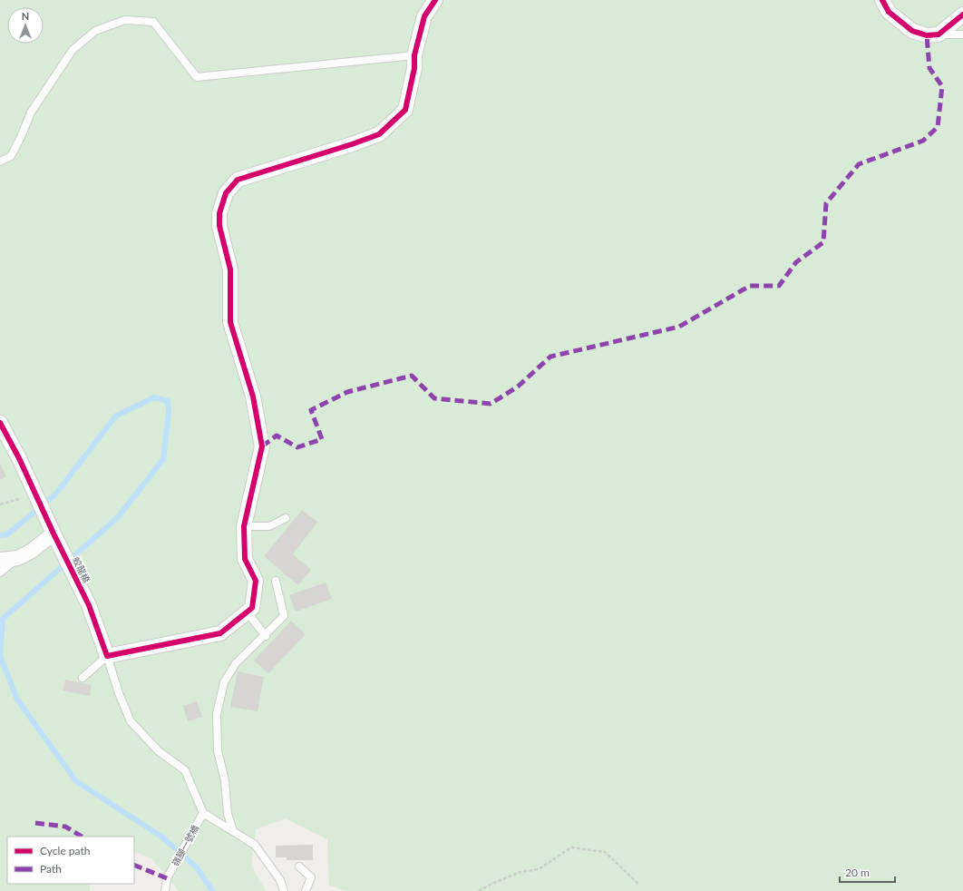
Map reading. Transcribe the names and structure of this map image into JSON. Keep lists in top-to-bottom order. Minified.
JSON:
{"streets":{"street":["蛟龍橋"],"lane":["嶺腳一號橋"]},"legend":["Cycle path","Path"],"scale_bar":"20 m","north":"top"}
